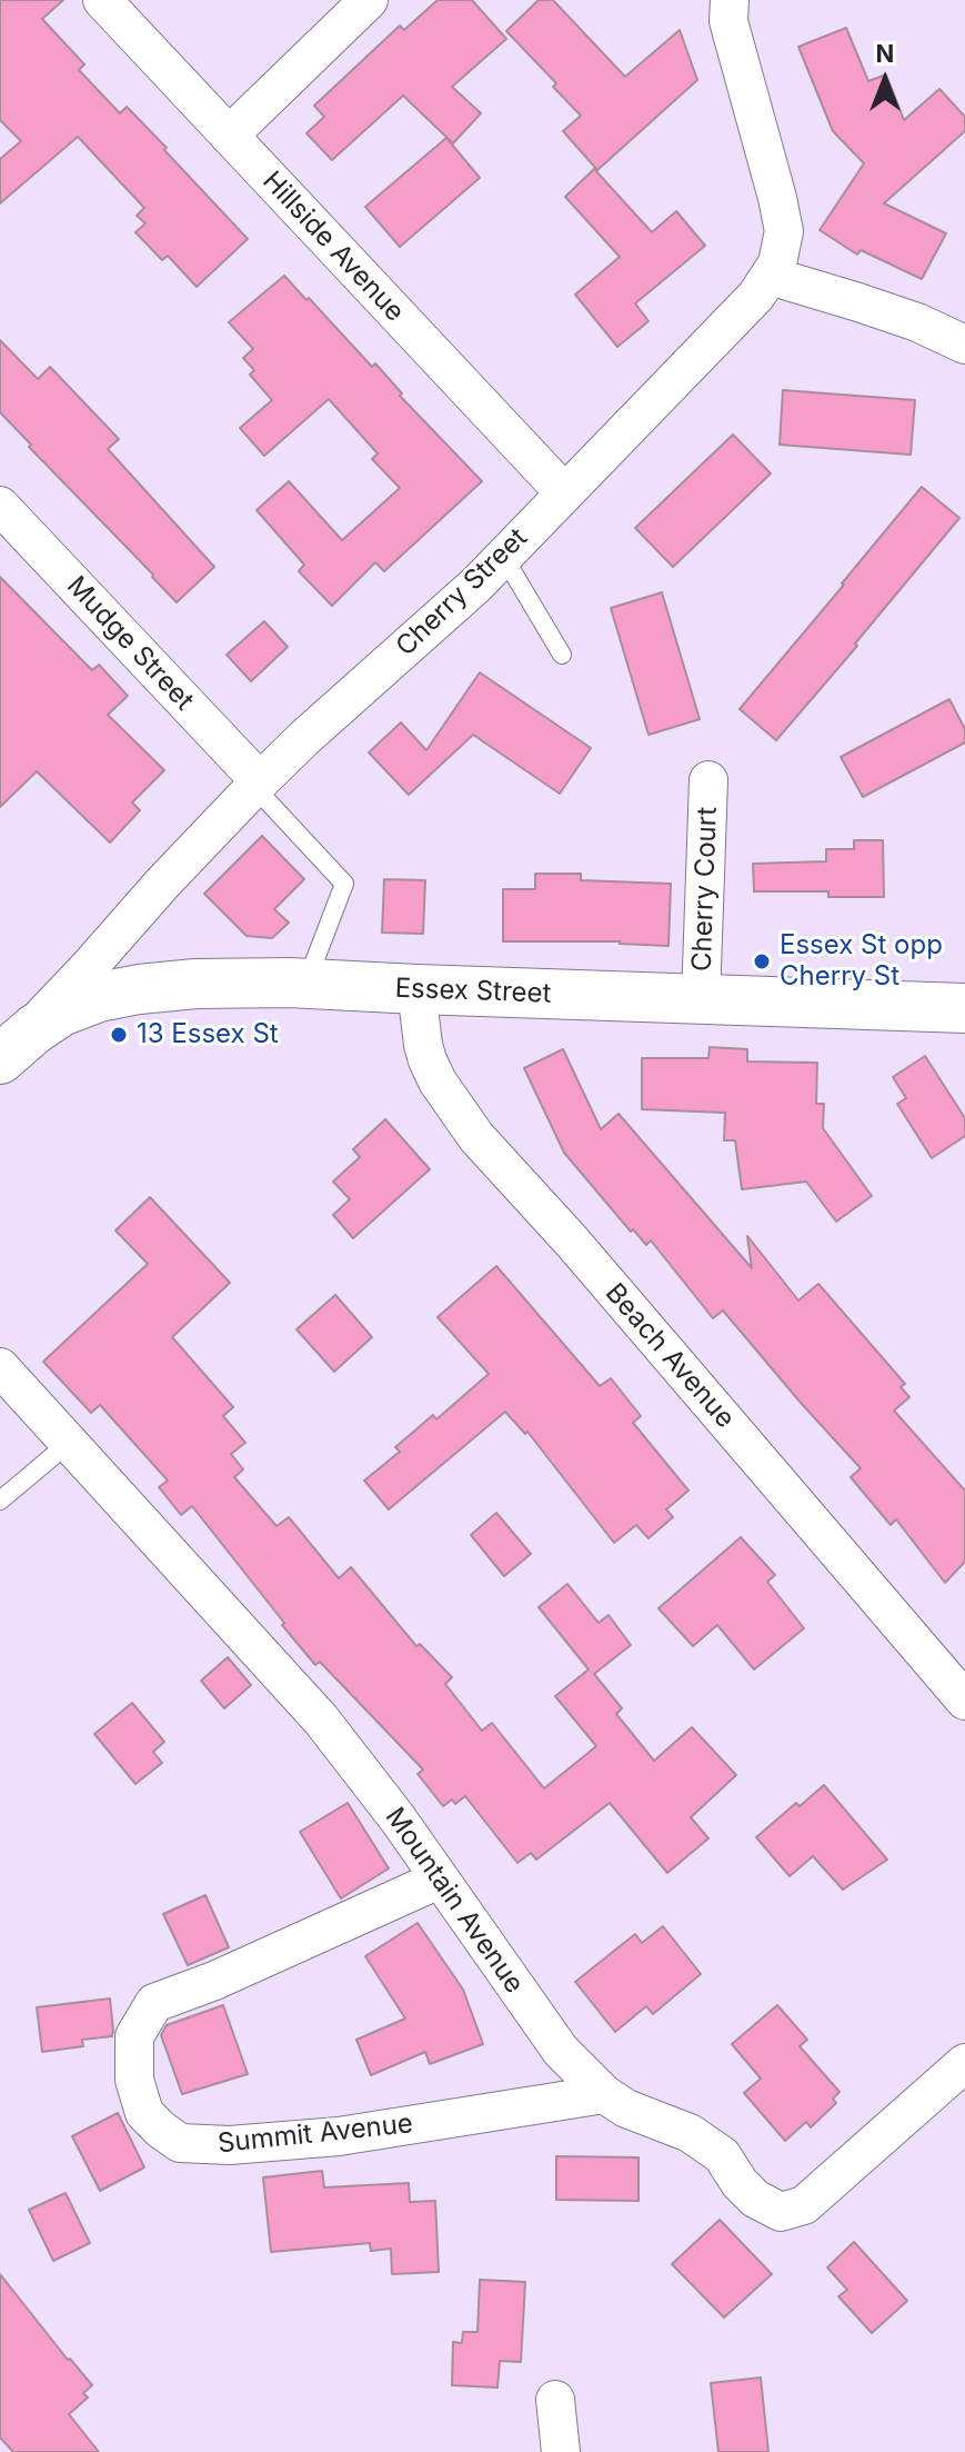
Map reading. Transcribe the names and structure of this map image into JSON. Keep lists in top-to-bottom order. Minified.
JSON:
{"streets":{"main road":["Essex Street"],"street":["Hillside Avenue","Cherry Street","Mudge Street","Cherry Court","Beach Avenue","Mountain Avenue","Summit Avenue"]},"crossings":[["Hillside Avenue","Cherry Street"],["Cherry Street","Mudge Street"],["Cherry Street","Essex Street"],["Cherry Court","Essex Street"],["Essex Street","Beach Avenue"],["Mountain Avenue","Summit Avenue"]],"places":["Essex St opp Cherry St","13 Essex St"],"north":"top"}
